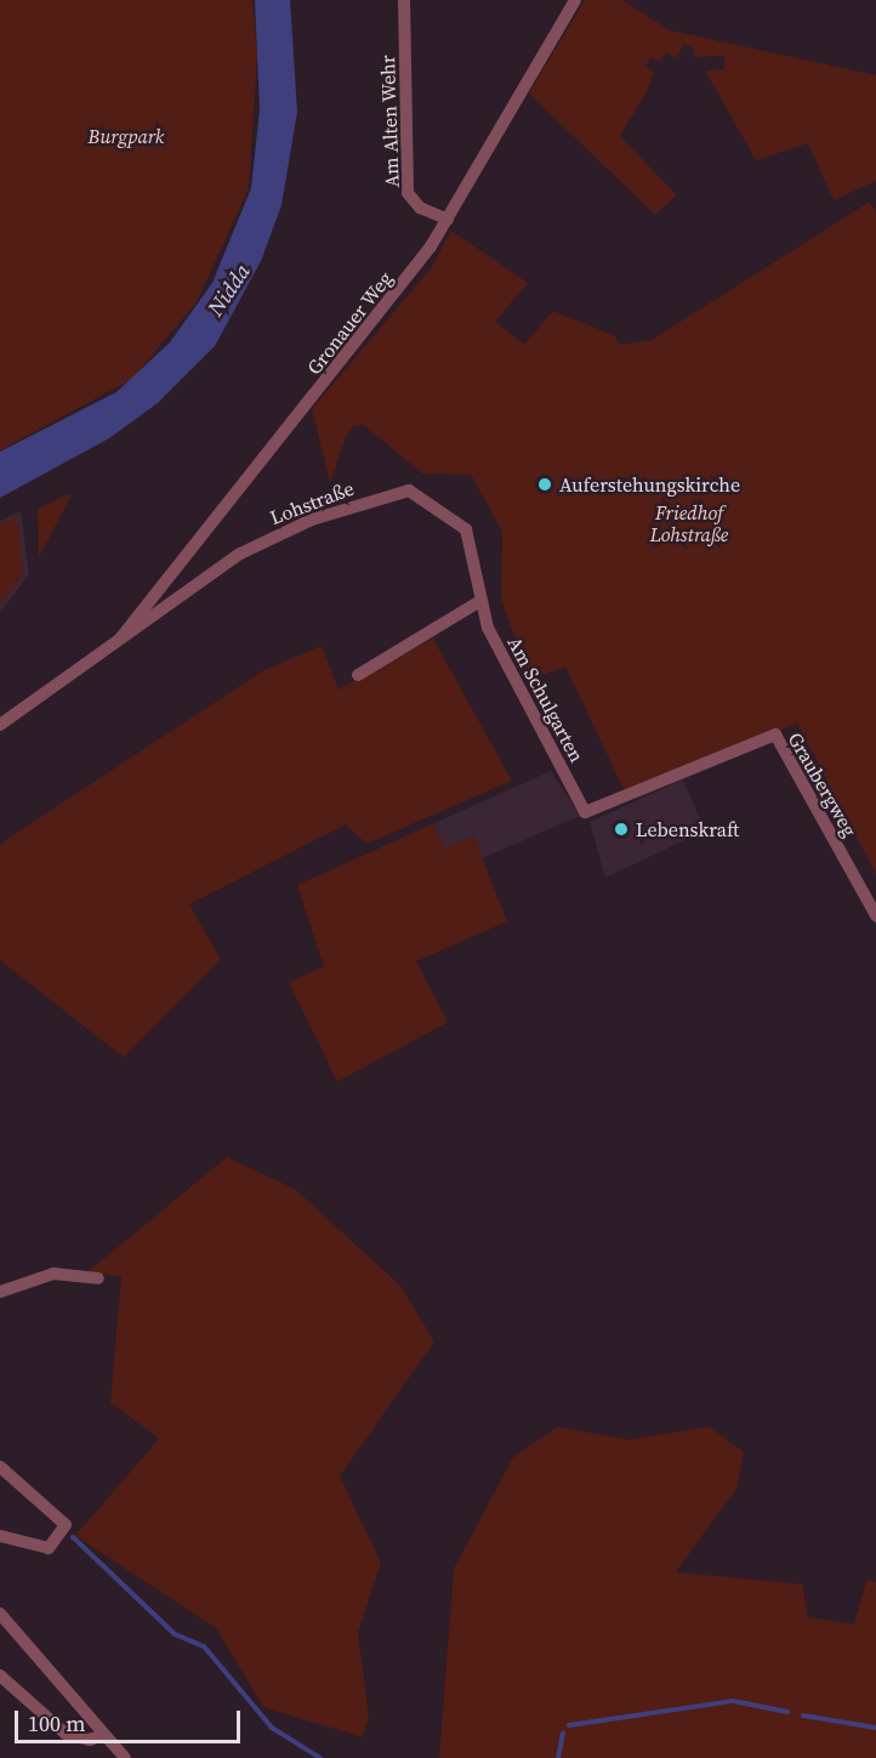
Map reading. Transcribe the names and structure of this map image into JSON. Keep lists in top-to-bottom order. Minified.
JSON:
{"streets":{"street":["Am Alten Wehr","Gronauer Weg","Lohstraße","Am Schulgarten","Graubergweg"]},"crossings":[["Am Alten Wehr","Gronauer Weg"],["Gronauer Weg","Lohstraße"],["Lohstraße","Am Schulgarten"],["Am Schulgarten","Graubergweg"]],"water":["Nidda"],"parks":["Burgpark","Friedhof Lohstraße"],"places":["Auferstehungskirche","Lebenskraft"],"scale_bar":"100 m"}
